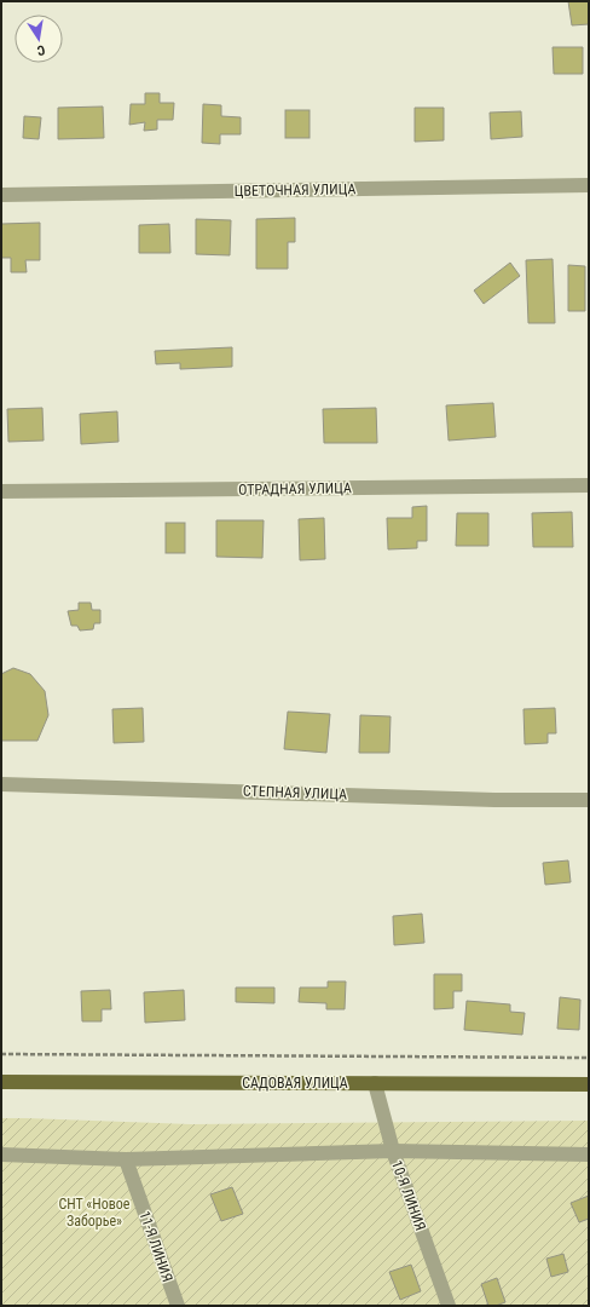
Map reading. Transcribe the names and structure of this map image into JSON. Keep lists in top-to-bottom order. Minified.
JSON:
{"streets":{"main road":["САДОВАЯ УЛИЦА"],"street":["ЦВЕТОЧНАЯ УЛИЦА","ОТРАДНАЯ УЛИЦА","СТЕПНАЯ УЛИЦА","10-Я ЛИНИЯ","11-Я ЛИНИЯ"]},"crossings":[["САДОВАЯ УЛИЦА","10-Я ЛИНИЯ"]],"parks":["СНТ «Новое Заборье»"],"north":"bottom"}
